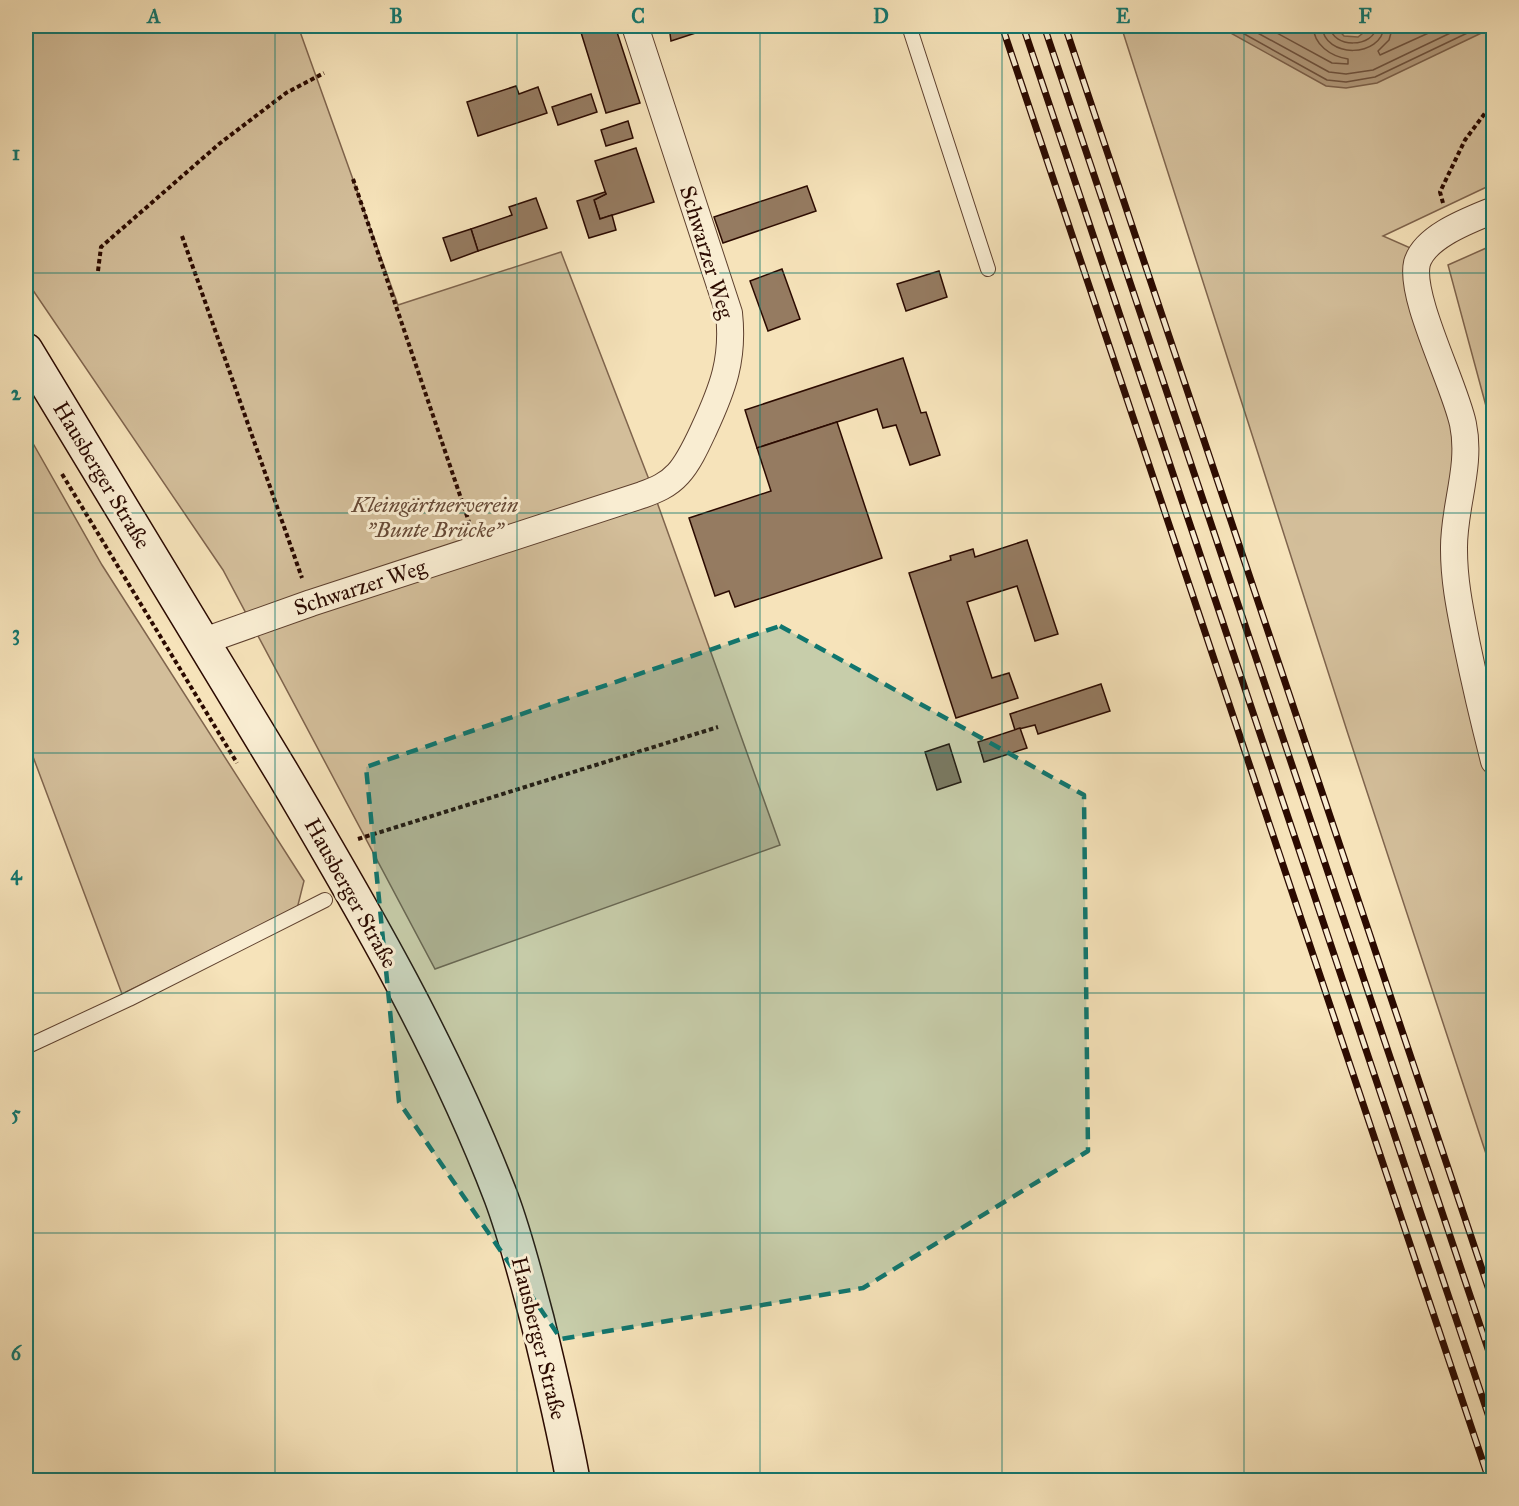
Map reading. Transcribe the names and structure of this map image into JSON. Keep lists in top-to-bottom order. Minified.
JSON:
{"streets":{"main road":["Hausberger Straße"],"street":["Schwarzer Weg"]},"crossings":[["Schwarzer Weg","Hausberger Straße"]],"parks":["Kleingärtnerverein \"Bunte Brücke\""],"grid":{"columns":["A","B","C","D","E","F"],"rows":["1","2","3","4","5","6"]}}
